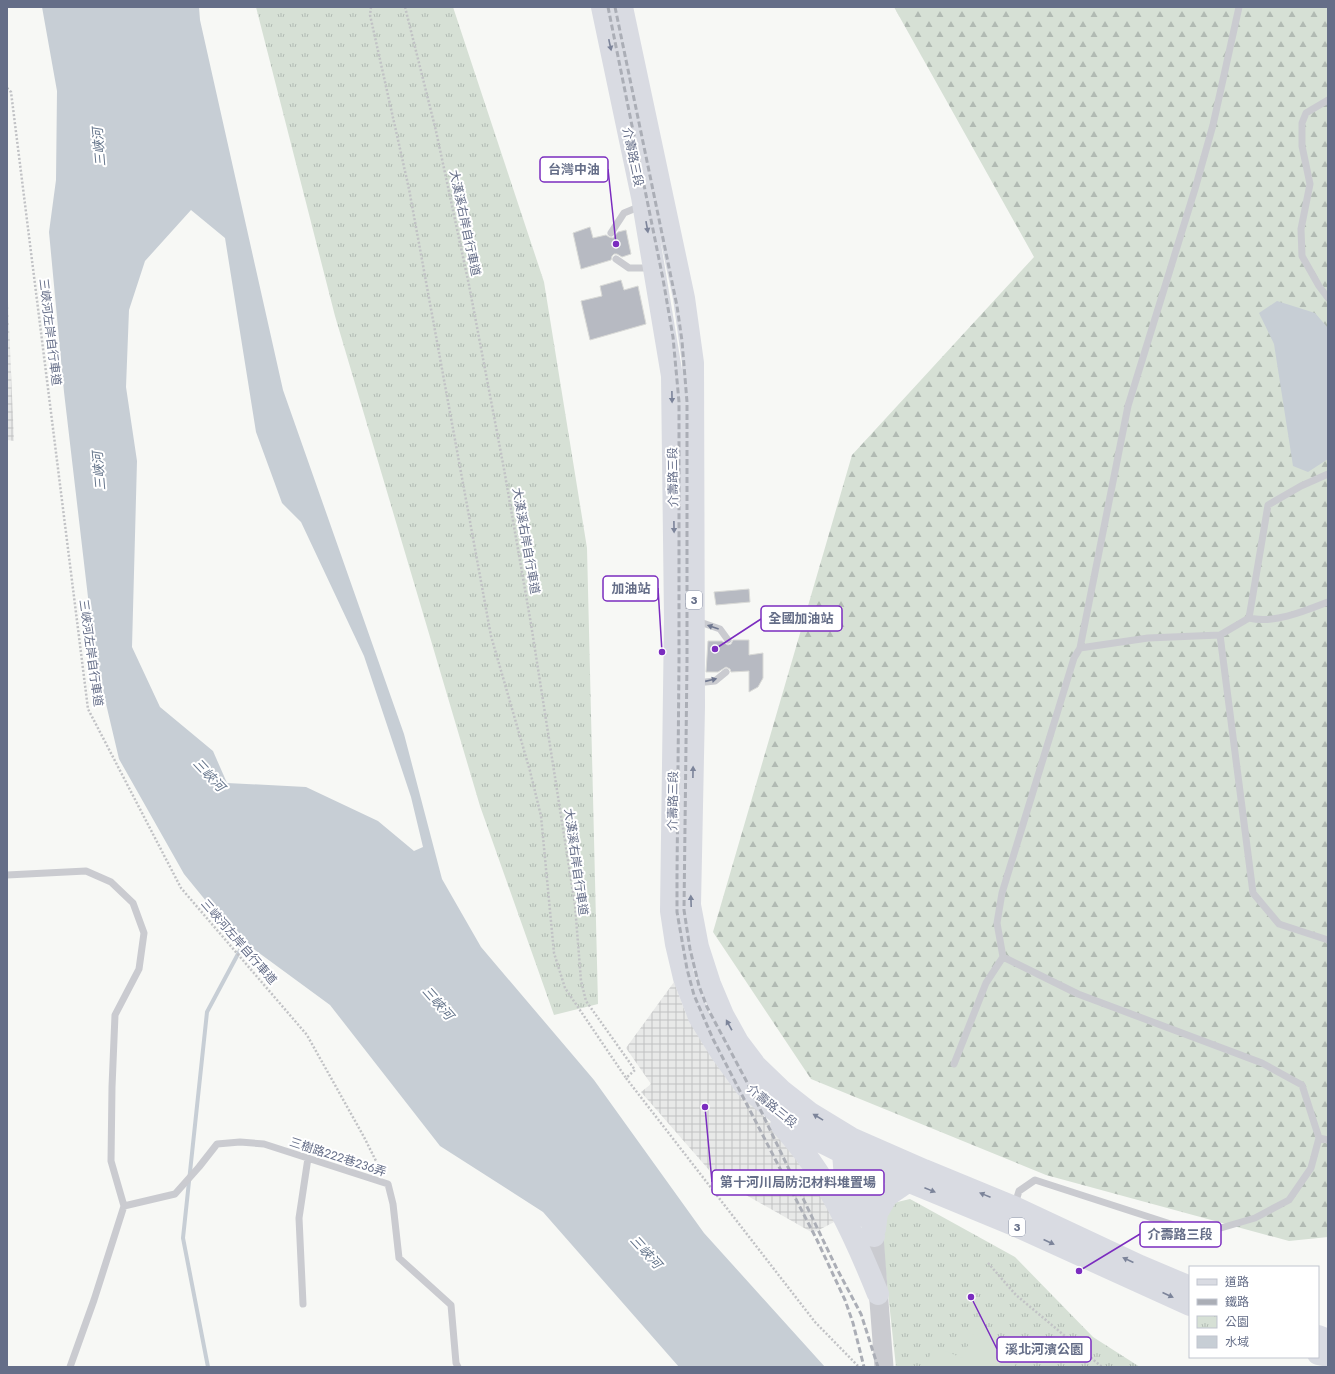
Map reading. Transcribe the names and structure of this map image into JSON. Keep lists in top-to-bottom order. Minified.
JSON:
{"streets":{"main road":["介壽路三段","3"],"lane":["三樹路222巷236弄"],"path":["大漢溪右岸自行車道","三峽河左岸自行車道"]},"crossings":[["三峽河左岸自行車道","三樹路222巷236弄"]],"water":["三峽河"],"places":["台灣中油","全國加油站","加油站","第十河川局防氾材料堆置場","介壽路三段","溪北河濱公園"],"legend":["道路","鐵路","公園","水域"]}
